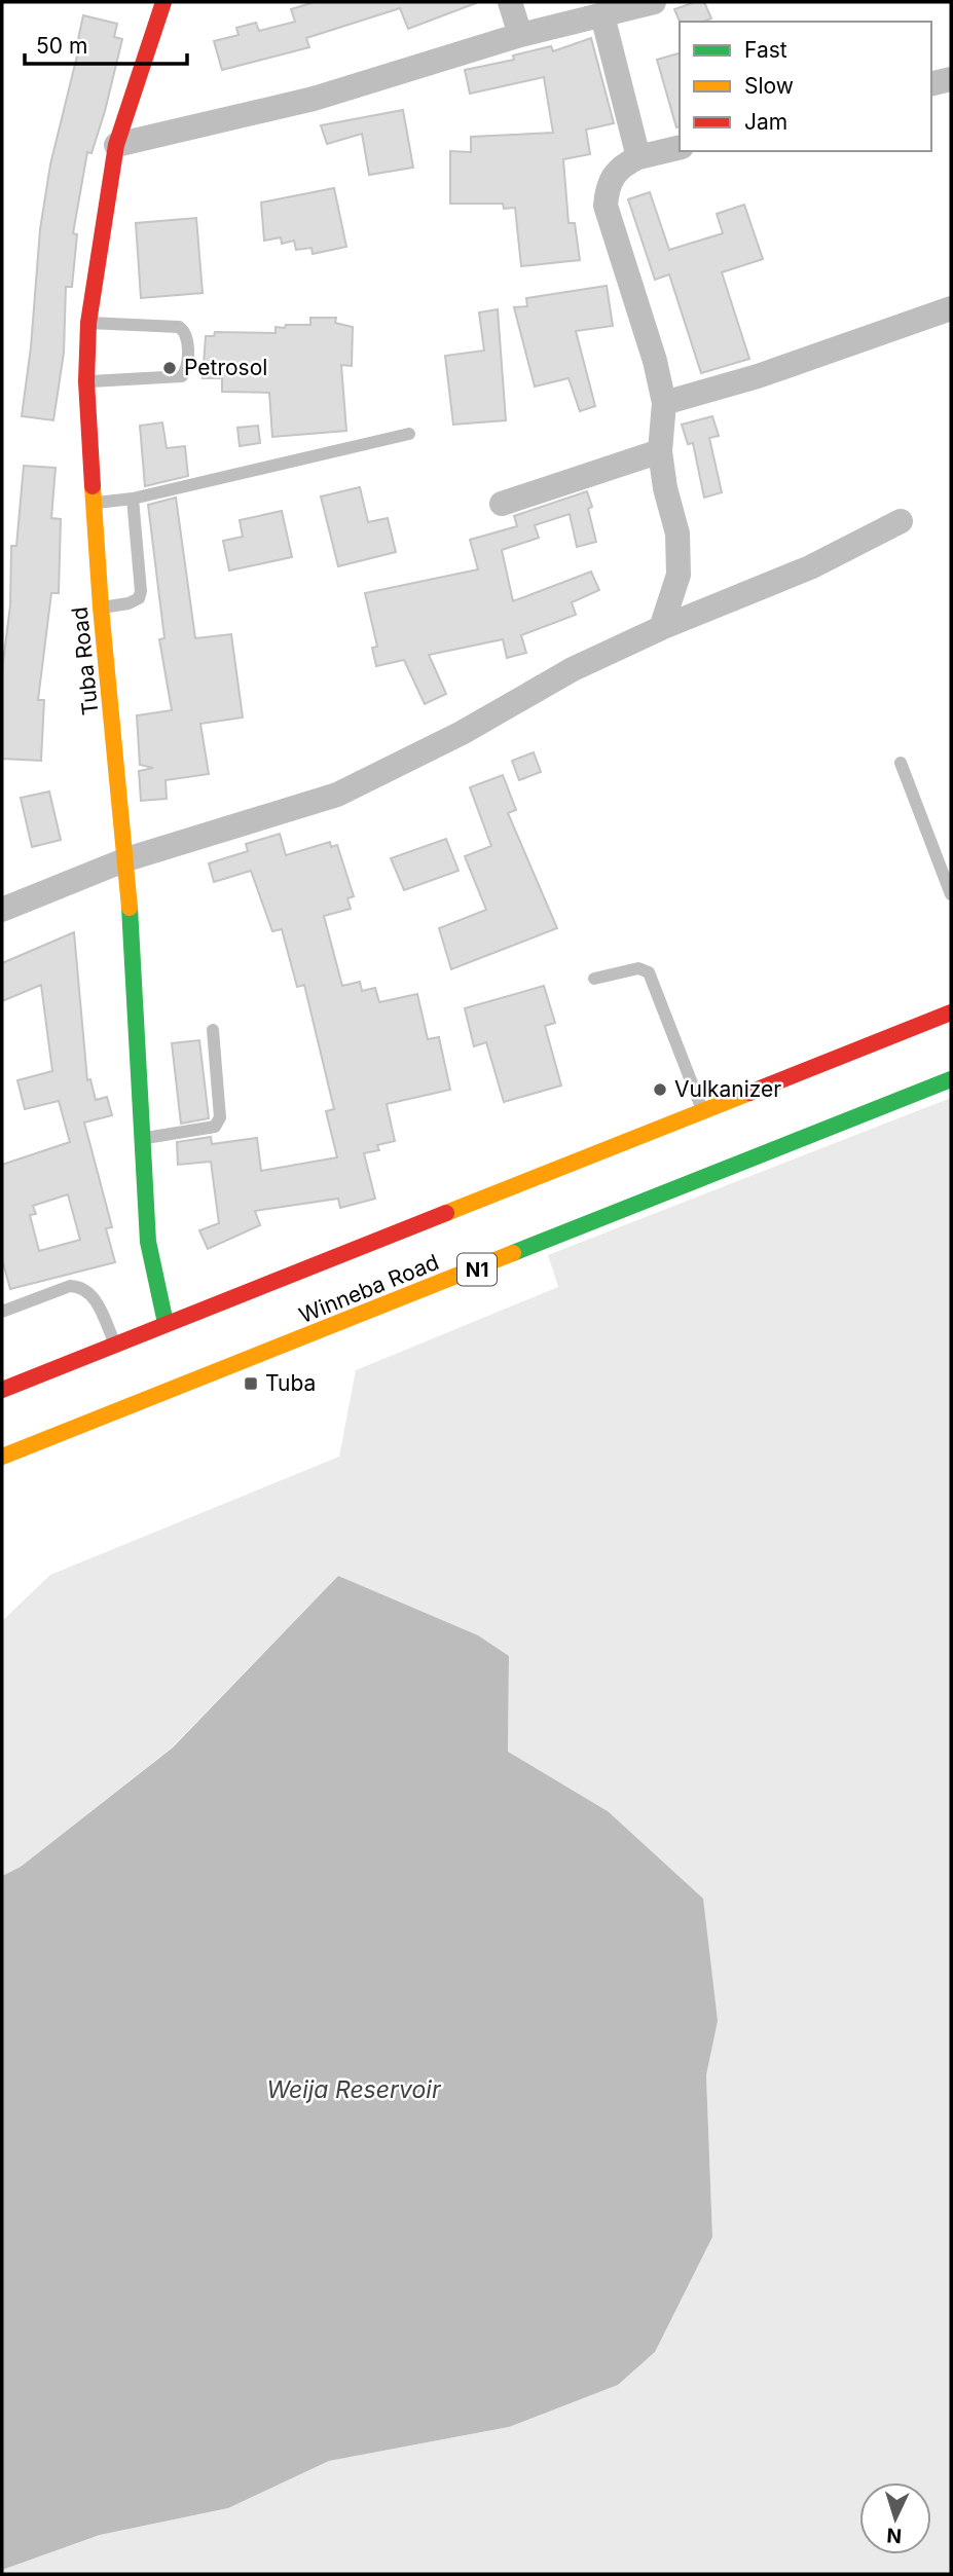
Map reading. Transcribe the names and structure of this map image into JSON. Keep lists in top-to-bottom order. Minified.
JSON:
{"streets":{"main road":["Tuba Road","N1","Winneba Road"]},"crossings":[["Tuba Road","Winneba Road"]],"water":["Weija Reservoir"],"places":{"other":["Petrosol","Vulkanizer"],"transit":["Tuba"]},"legend":["Fast","Slow","Jam"],"scale_bar":"50 m","north":"bottom"}
